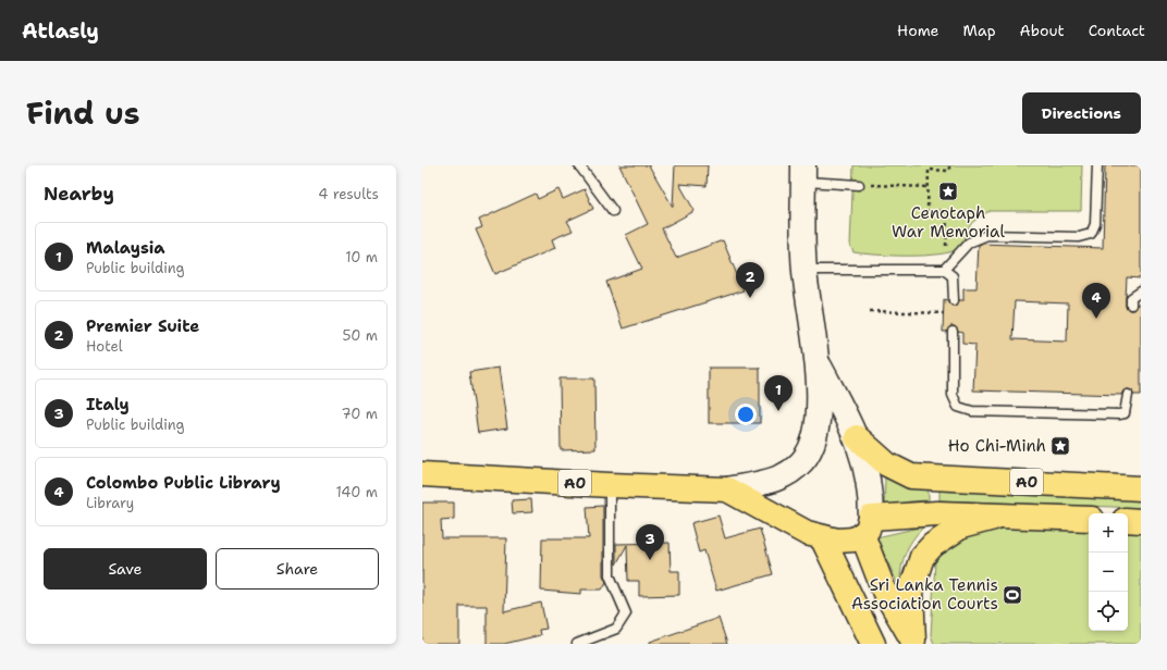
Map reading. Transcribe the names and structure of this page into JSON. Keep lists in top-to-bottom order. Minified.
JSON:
{"streets":{"main road":["A0"]},"places":{"place":["Cenotaph War Memorial","Ho Chi-Minh"],"sports":["Sri Lanka Tennis Association Courts"]},"page":{"header":"Atlasly","nav":["Home","Map","About","Contact"],"title":"Find us","buttons":["Directions",["Save","Share"]],"heading":["Nearby","4 results"],"list":[{"mark":"1","name":"Malaysia","note":"Public building","value":"10 m"},{"mark":"2","name":"Premier Suite","note":"Hotel","value":"50 m"},{"mark":"3","name":"Italy","note":"Public building","value":"70 m"},{"mark":"4","name":"Colombo Public Library","note":"Library","value":"140 m"}],"pins":["2","4","1","3"],"map_buttons":["+","−"]}}
